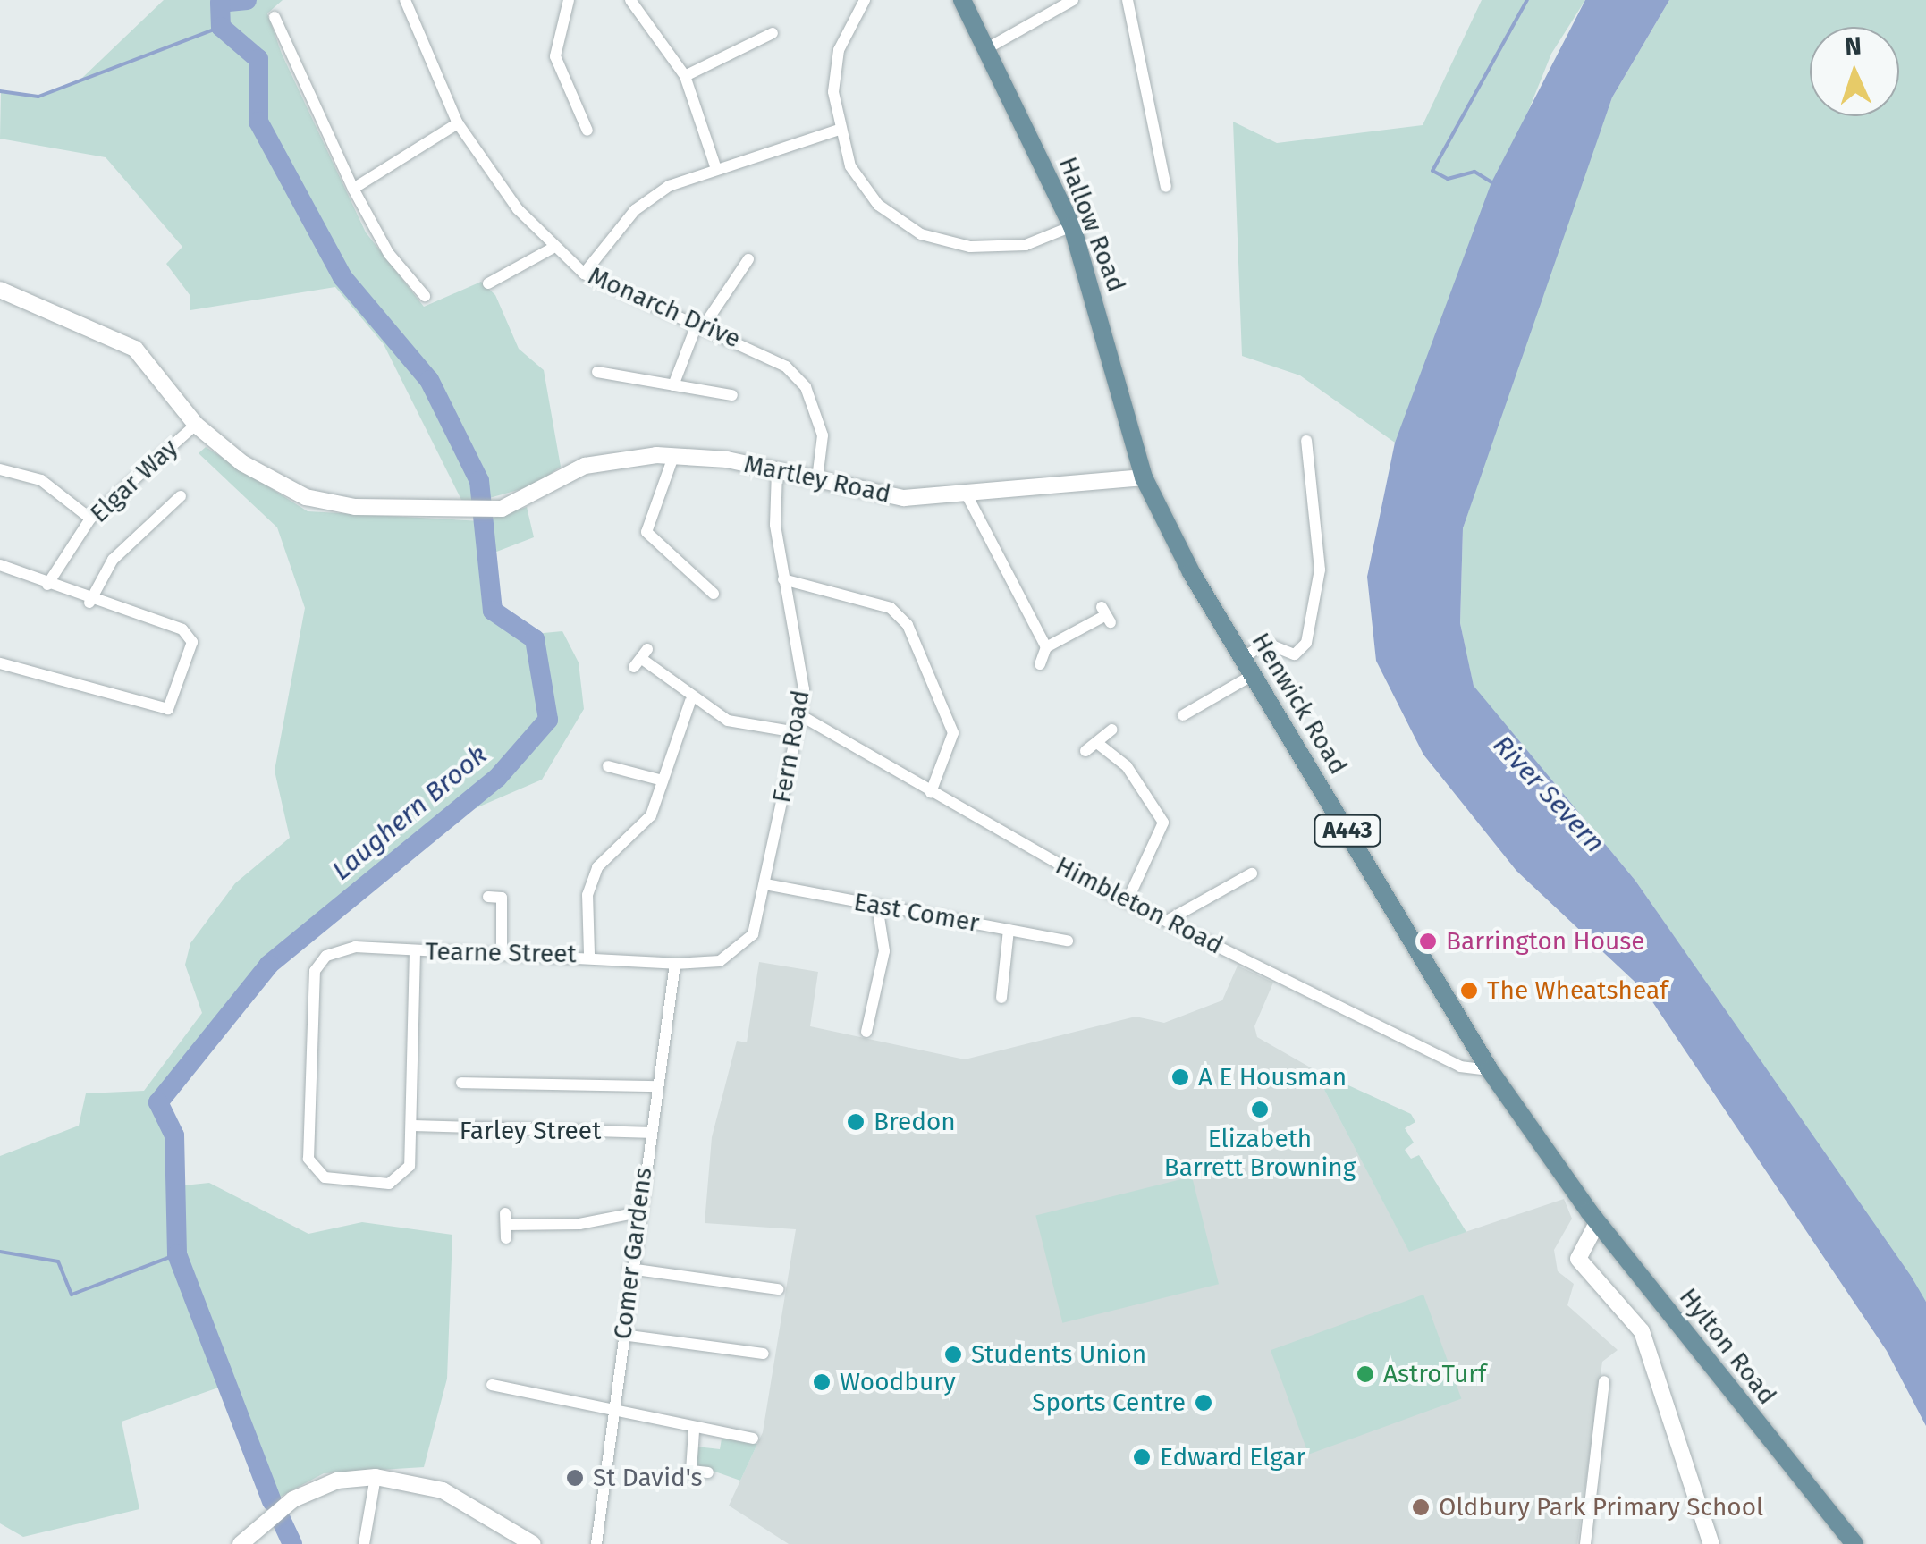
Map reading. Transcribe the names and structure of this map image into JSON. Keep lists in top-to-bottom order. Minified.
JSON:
{"streets":{"main road":["Hallow Road","Martley Road","Henwick Road","A443","Hylton Road"],"street":["Monarch Drive","Elgar Way","Fern Road","Himbleton Road","East Comer","Tearne Street","Farley Street","Comer Gardens"]},"crossings":[["Hallow Road","Martley Road"],["Hallow Road","Henwick Road"],["Monarch Drive","Martley Road"],["Martley Road","Elgar Way"],["Martley Road","Henwick Road"],["Martley Road","Fern Road"],["Henwick Road","Himbleton Road"],["Henwick Road","Hylton Road"],["Fern Road","Himbleton Road"],["Fern Road","East Comer"],["Fern Road","Tearne Street"],["Fern Road","Comer Gardens"],["Tearne Street","Farley Street"],["Tearne Street","Comer Gardens"],["Farley Street","Comer Gardens"]],"water":["River Severn","Laughern Brook"],"places":["Barrington House","The Wheatsheaf","A E Housman","Elizabeth Barrett Browning","Bredon","Students Union","AstroTurf","Woodbury","Sports Centre","Edward Elgar","St David's","Oldbury Park Primary School"],"north":"top"}
